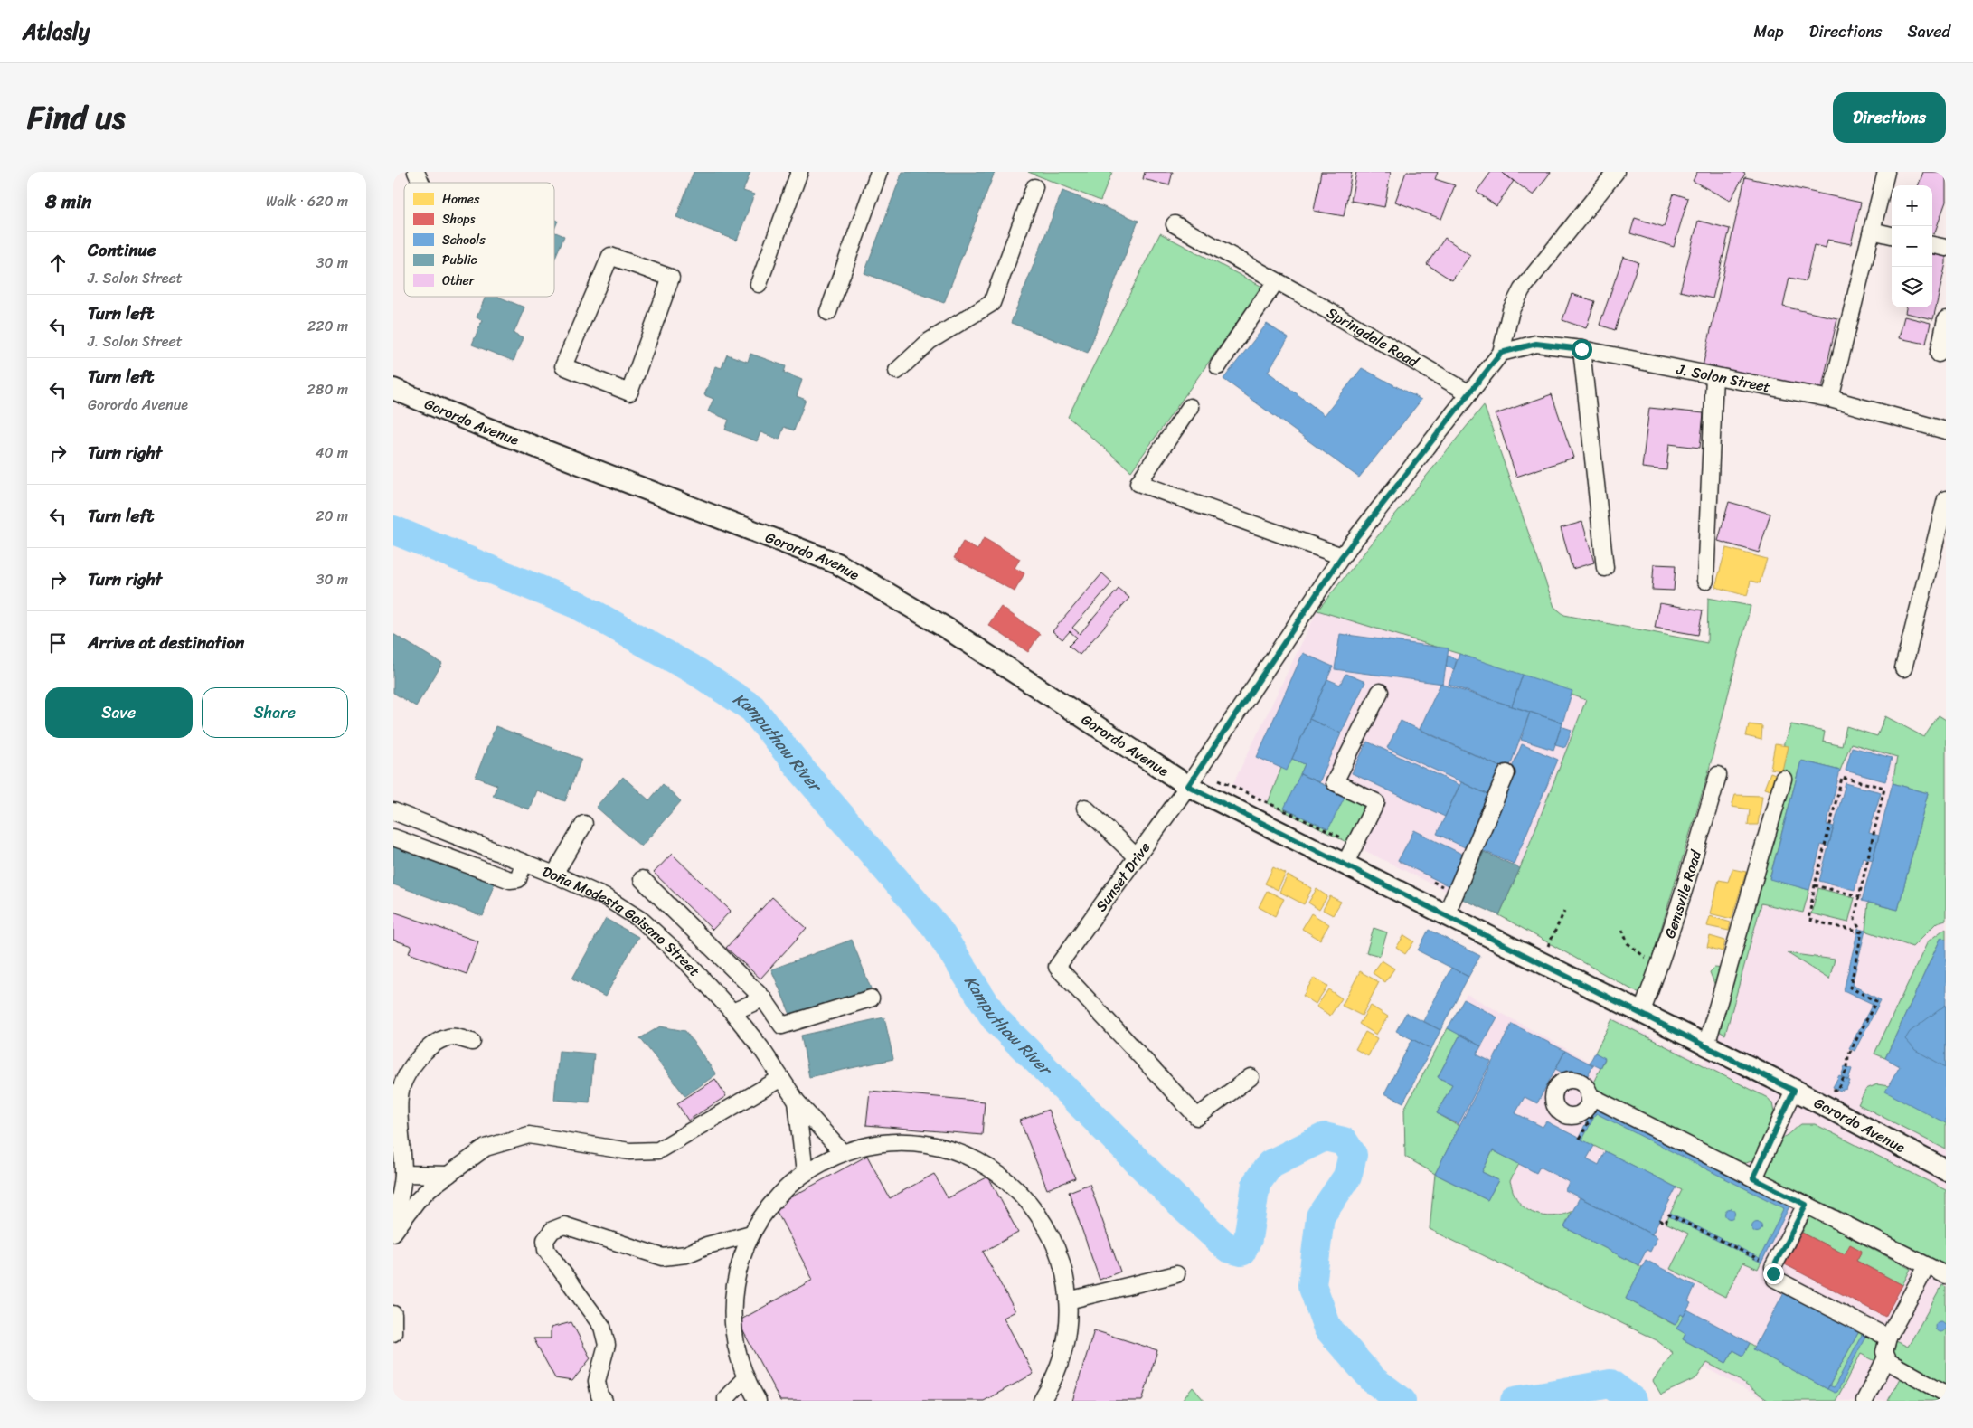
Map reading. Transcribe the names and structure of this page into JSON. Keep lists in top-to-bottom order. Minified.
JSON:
{"streets":{"main road":["Gorordo Avenue"],"street":["Springdale Road","J. Solon Street","Sunset Drive","Gemsvile Road","Doña Modesta Gaisano Street"]},"crossings":[["Gorordo Avenue","Sunset Drive"],["Gorordo Avenue","Gemsvile Road"]],"water":["Kamputhaw River"],"legend":["Homes","Shops","Schools","Public","Other"],"page":{"header":"Atlasly","nav":["Map","Directions","Saved"],"title":"Find us","buttons":["Directions",["Save","Share"]],"heading":["8 min","Walk · 620 m"],"map_buttons":["+","−"],"list":[["Continue","J. Solon Street","30 m"],["Turn left","J. Solon Street","220 m"],["Turn left","Gorordo Avenue","280 m"],["Turn right","40 m"],["Turn left","20 m"],["Turn right","30 m"],"Arrive at destination"]}}
